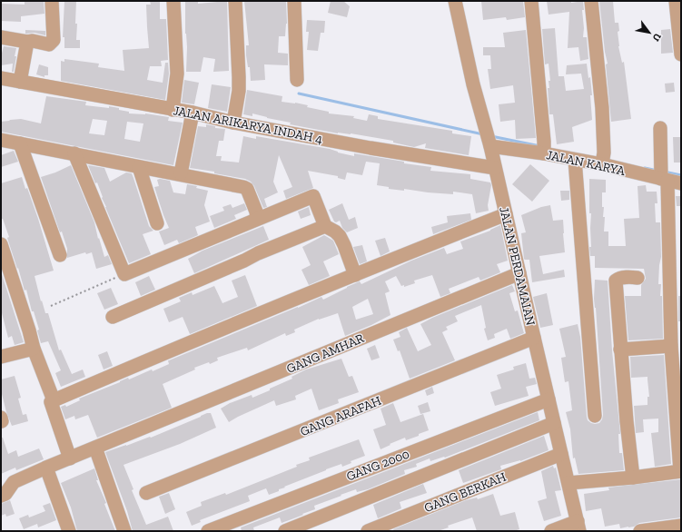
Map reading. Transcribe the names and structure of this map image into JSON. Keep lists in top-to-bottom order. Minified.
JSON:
{"streets":{"street":["JALAN ARIKARYA INDAH 4","JALAN KARYA","JALAN PERDAMAIAN","GANG AMHAR","GANG ARAFAH","GANG 2000","GANG BERKAH"]},"crossings":[["JALAN ARIKARYA INDAH 4","JALAN PERDAMAIAN"],["JALAN KARYA","JALAN PERDAMAIAN"],["JALAN PERDAMAIAN","GANG AMHAR"],["JALAN PERDAMAIAN","GANG ARAFAH"],["JALAN PERDAMAIAN","GANG 2000"],["JALAN PERDAMAIAN","GANG BERKAH"]],"north":"bottom right"}
